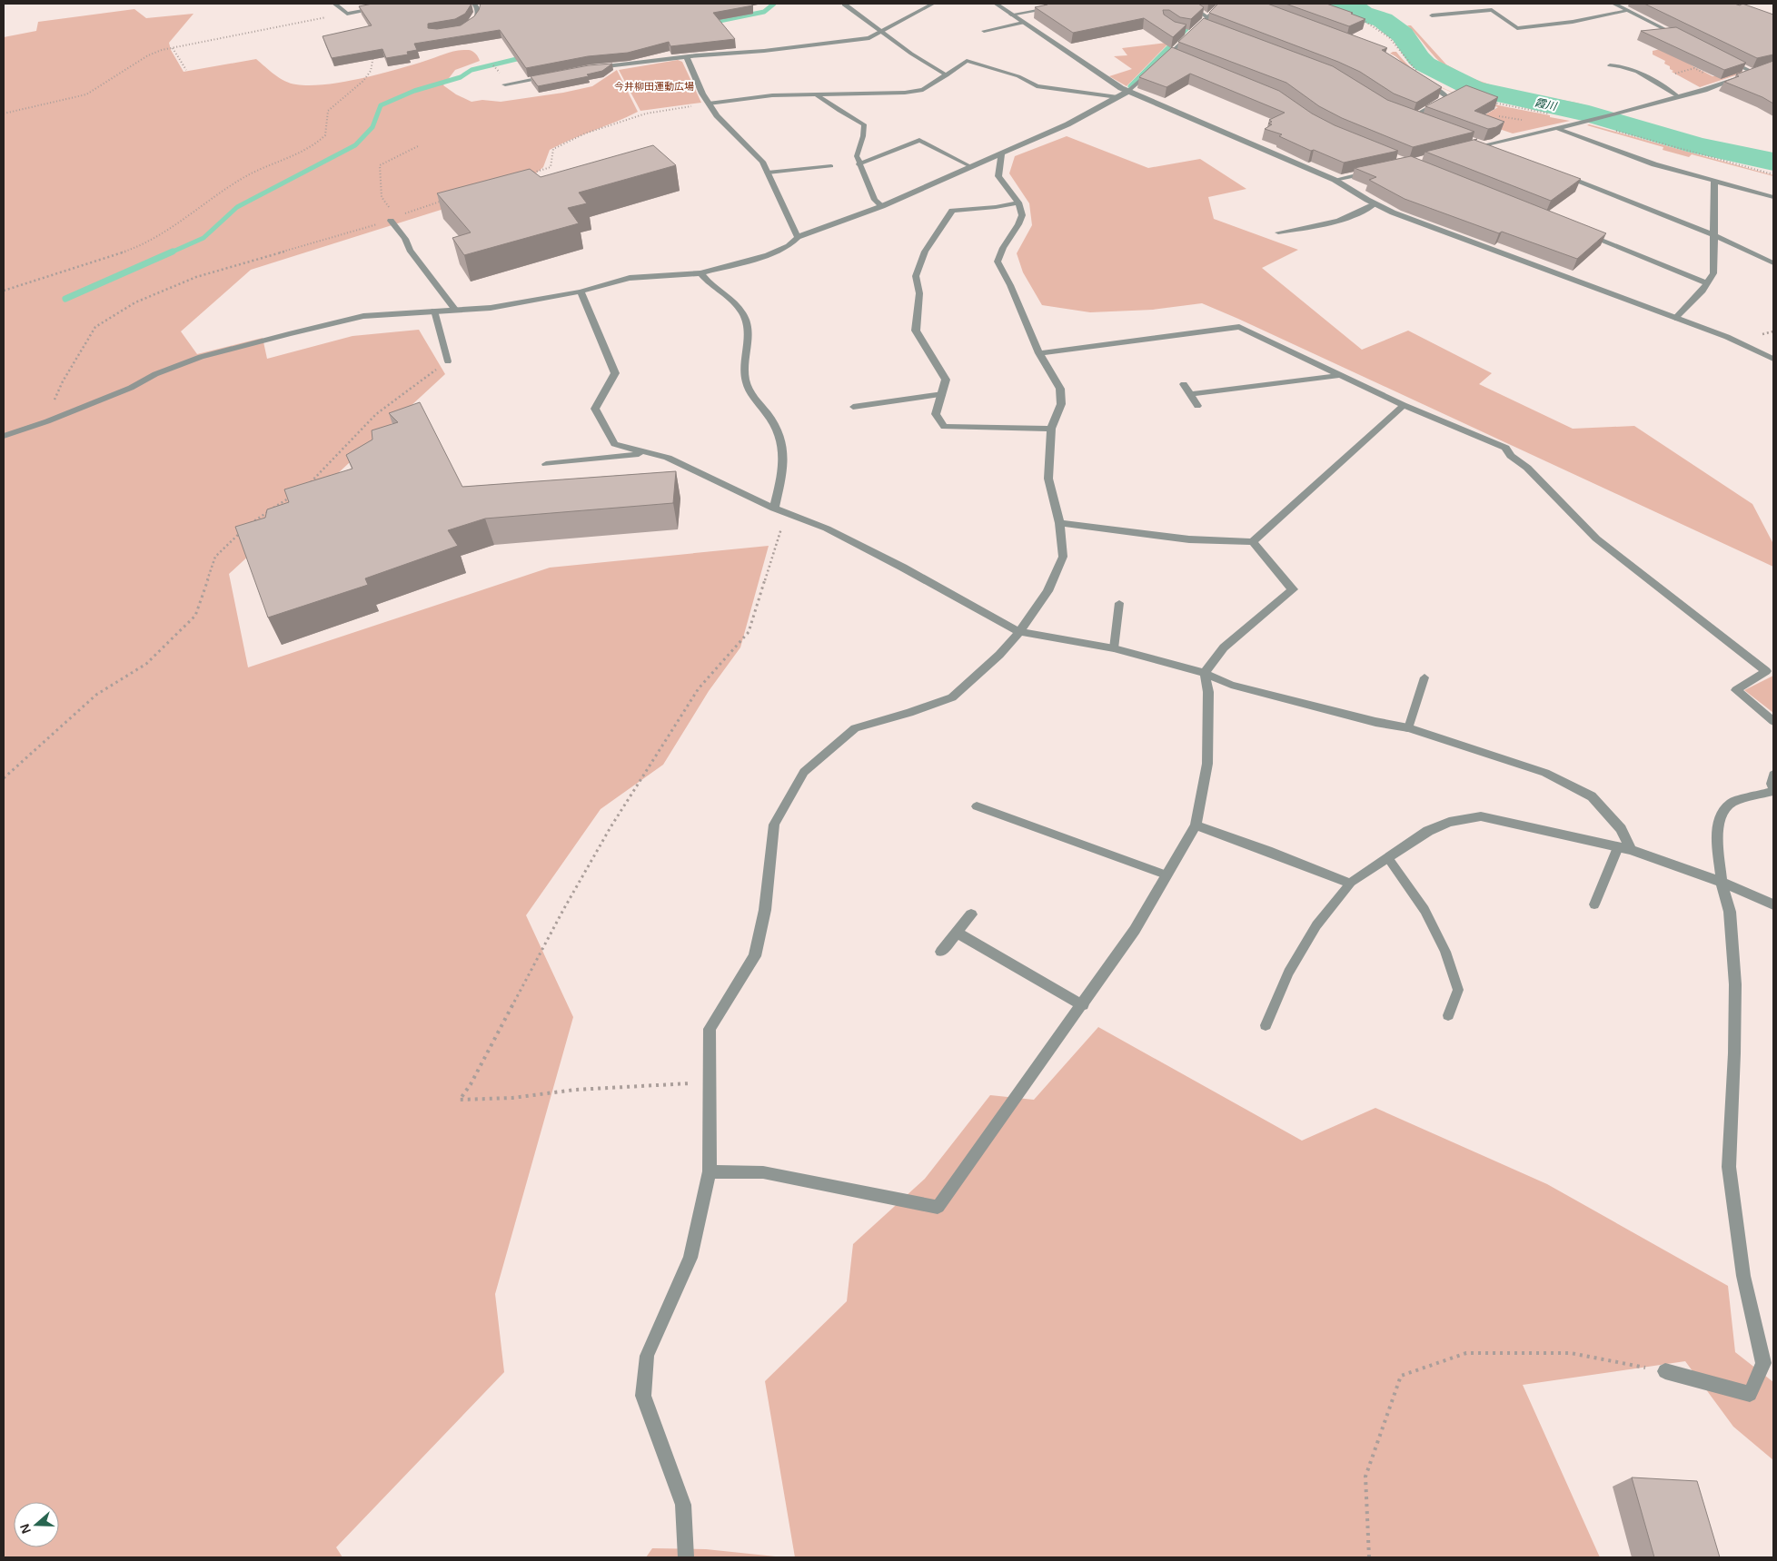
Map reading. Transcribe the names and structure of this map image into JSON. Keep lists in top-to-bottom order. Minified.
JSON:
{"water":["霞川"],"parks":["今井柳田運動広場"],"north":"left"}
